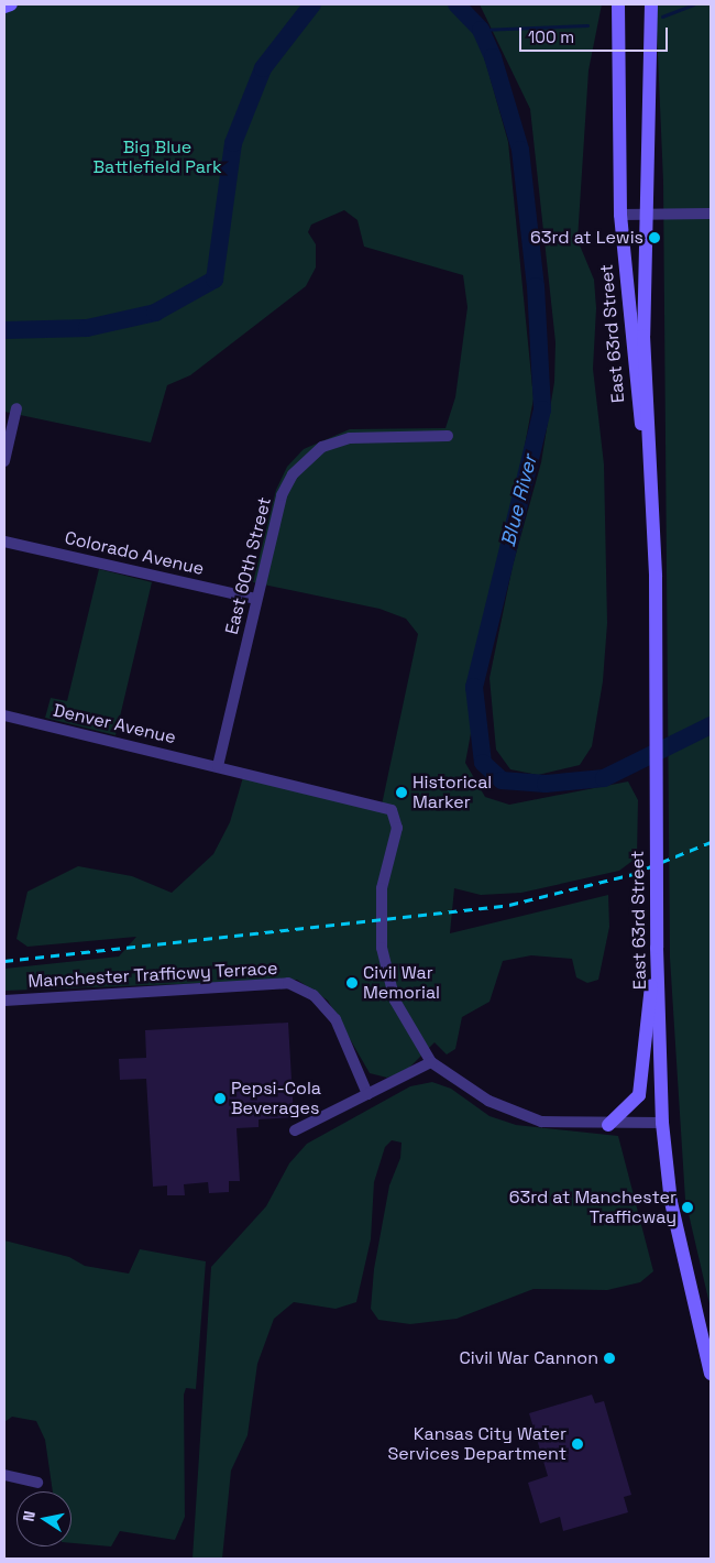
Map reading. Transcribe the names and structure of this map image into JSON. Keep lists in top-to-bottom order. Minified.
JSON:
{"streets":{"main road":["East 63rd Street"],"street":["Colorado Avenue","East 60th Street","Denver Avenue","Manchester Trafficwy Terrace"]},"crossings":[["Colorado Avenue","East 60th Street"],["East 60th Street","Denver Avenue"]],"water":["Blue River"],"parks":["Big Blue Battlefield Park"],"places":["63rd at Lewis","Historical Marker","Civil War Memorial","Pepsi-Cola Beverages","63rd at Manchester Trafficway","Civil War Cannon","Kansas City Water Services Department"],"scale_bar":"100 m","north":"left"}
